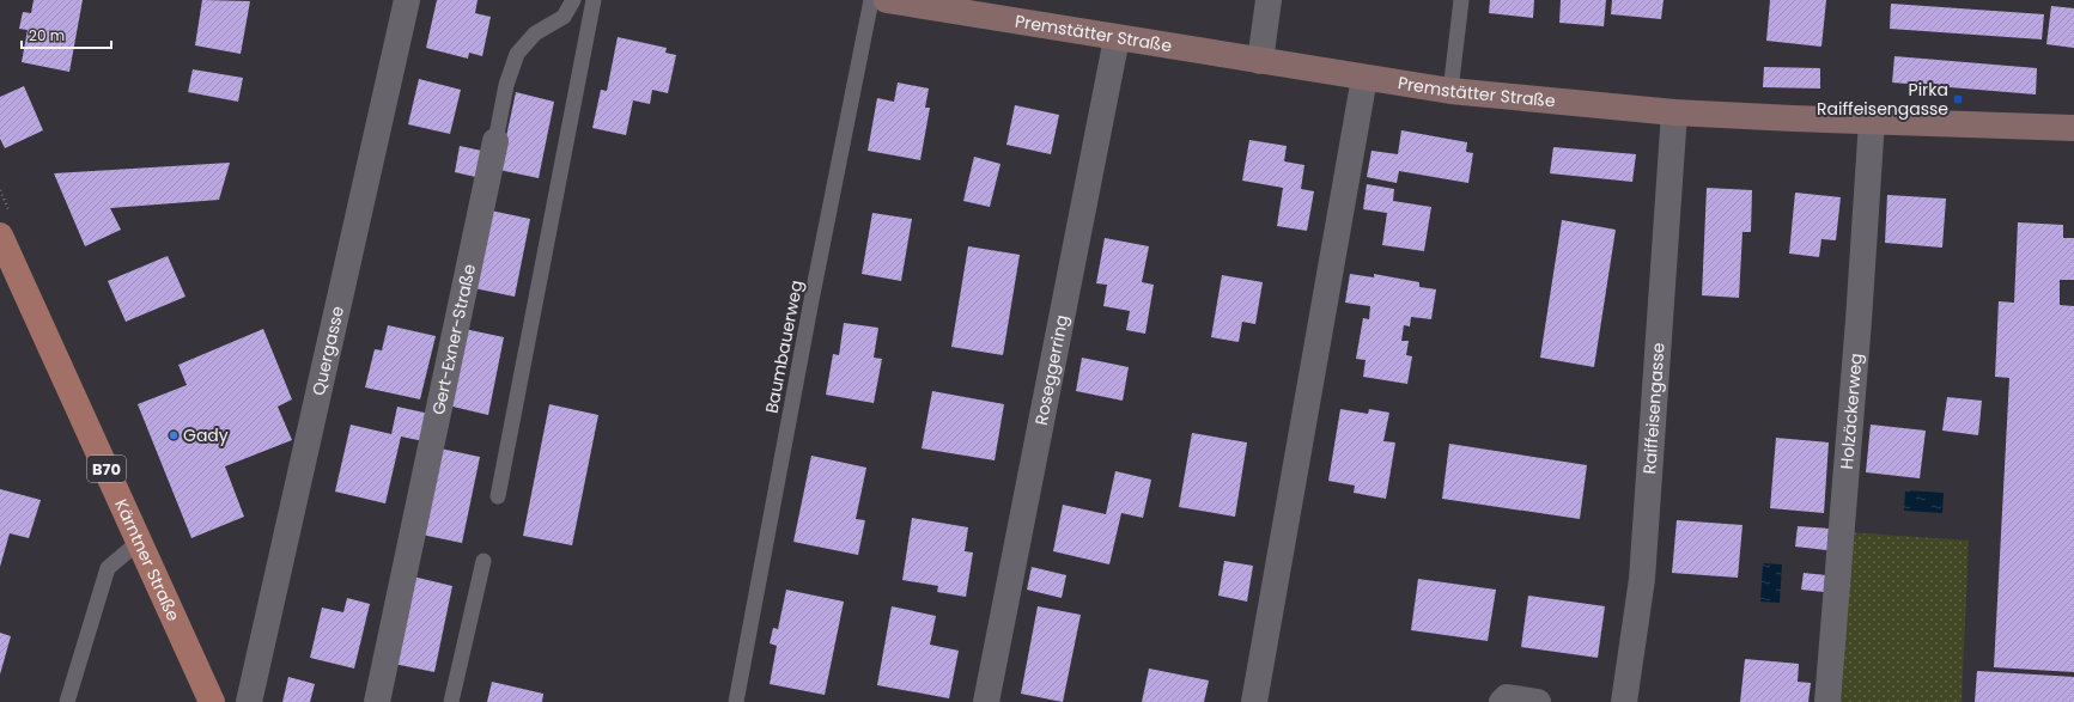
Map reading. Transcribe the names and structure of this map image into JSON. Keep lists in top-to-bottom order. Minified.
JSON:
{"streets":{"main road":["Premstätter Straße","B70","Kärntner Straße"],"street":["Gert-Exner-Straße","Quergasse","Roseggerring","Raiffeisengasse","Holzäckerweg"],"lane":["Baumbauerweg"]},"crossings":[["Premstätter Straße","Roseggerring"],["Premstätter Straße","Raiffeisengasse"],["Premstätter Straße","Holzäckerweg"]],"places":{"transit":["Pirka Raiffeisengasse"],"other":["Gady"]},"scale_bar":"20 m"}
